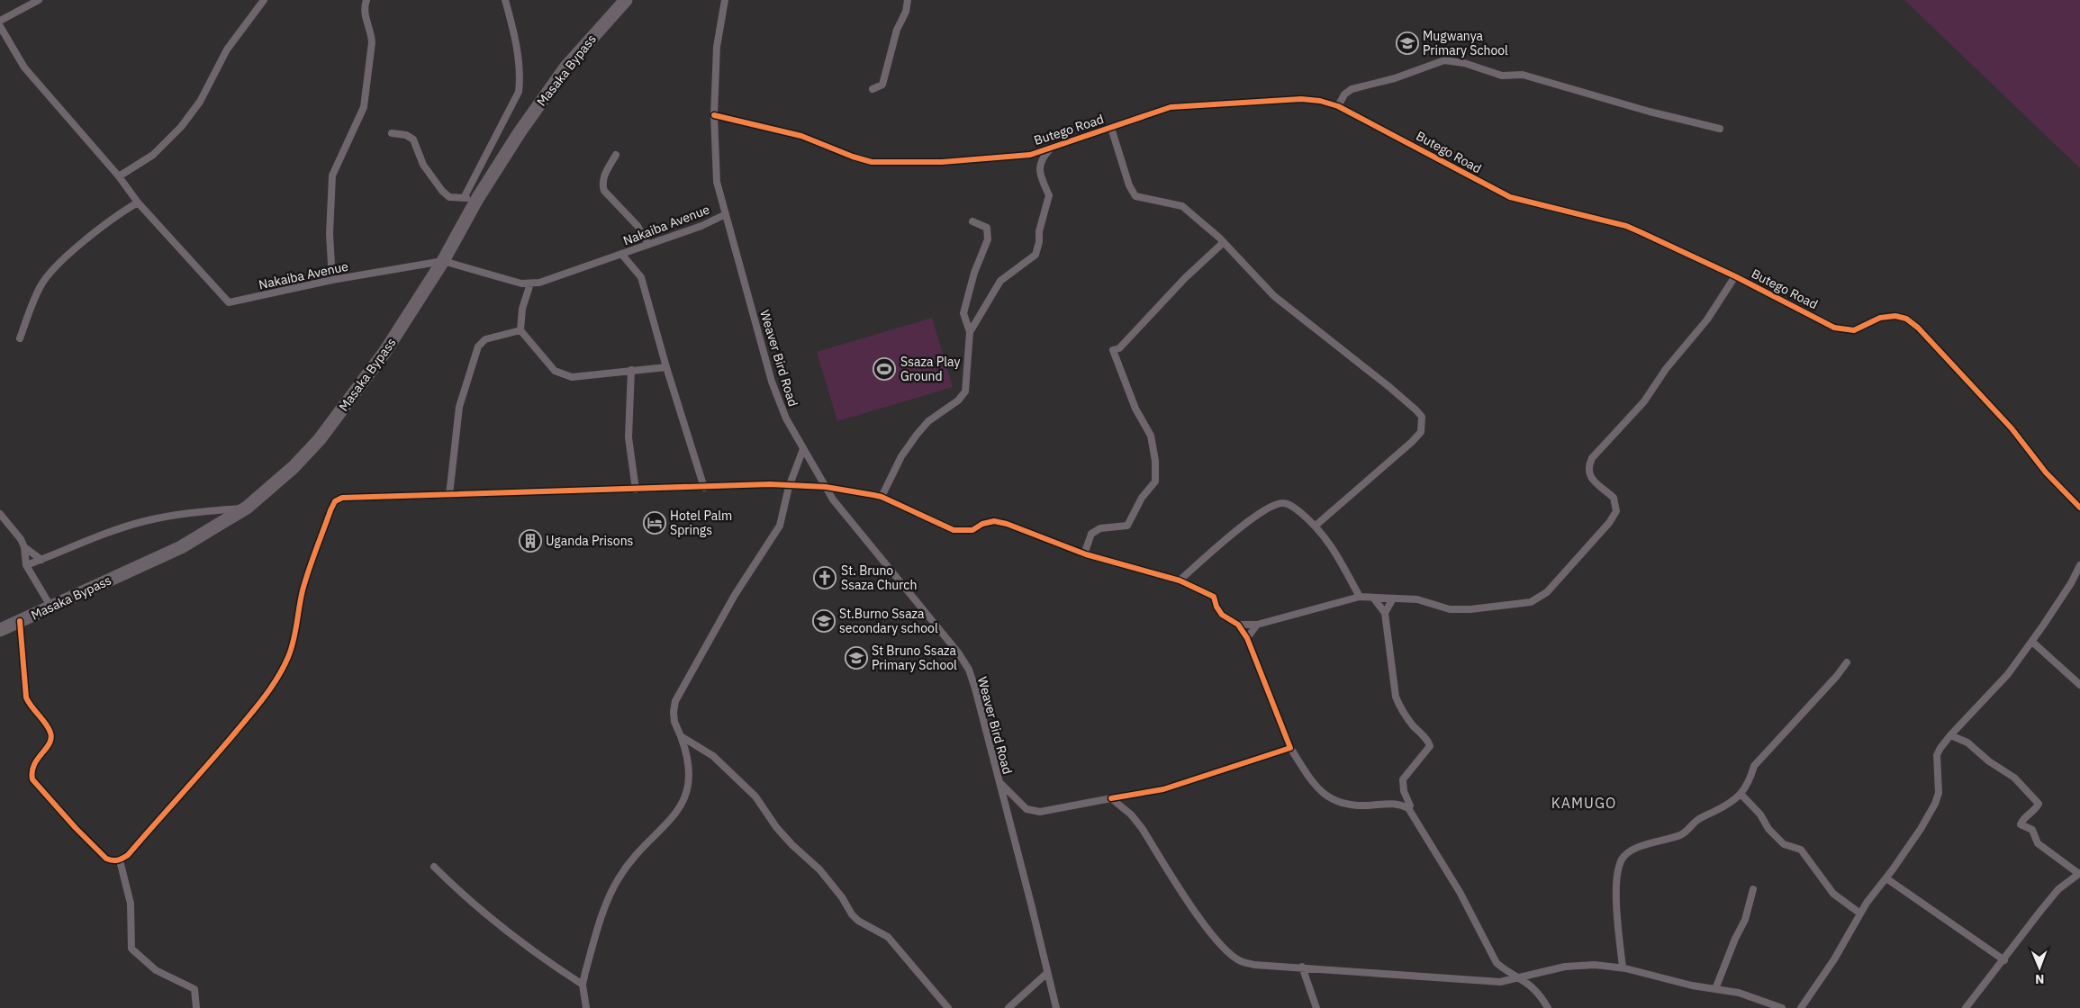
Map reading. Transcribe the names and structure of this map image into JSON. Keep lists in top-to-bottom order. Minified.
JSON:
{"streets":{"highway":["Masaka Bypass"],"street":["Butego Road","Nakaiba Avenue","Weaver Bird Road"]},"crossings":[["Masaka Bypass","Nakaiba Avenue"],["Butego Road","Weaver Bird Road"],["Nakaiba Avenue","Weaver Bird Road"]],"districts":["KAMUGO"],"places":{"school or university":["Mugwanya Primary School","St.Burno Ssaza secondary school","St Bruno Ssaza Primary School"],"sports":["Ssaza Play Ground"],"hotel":["Hotel Palm Springs"],"building":["Uganda Prisons"],"church":["St. Bruno Ssaza Church"]},"north":"bottom"}
